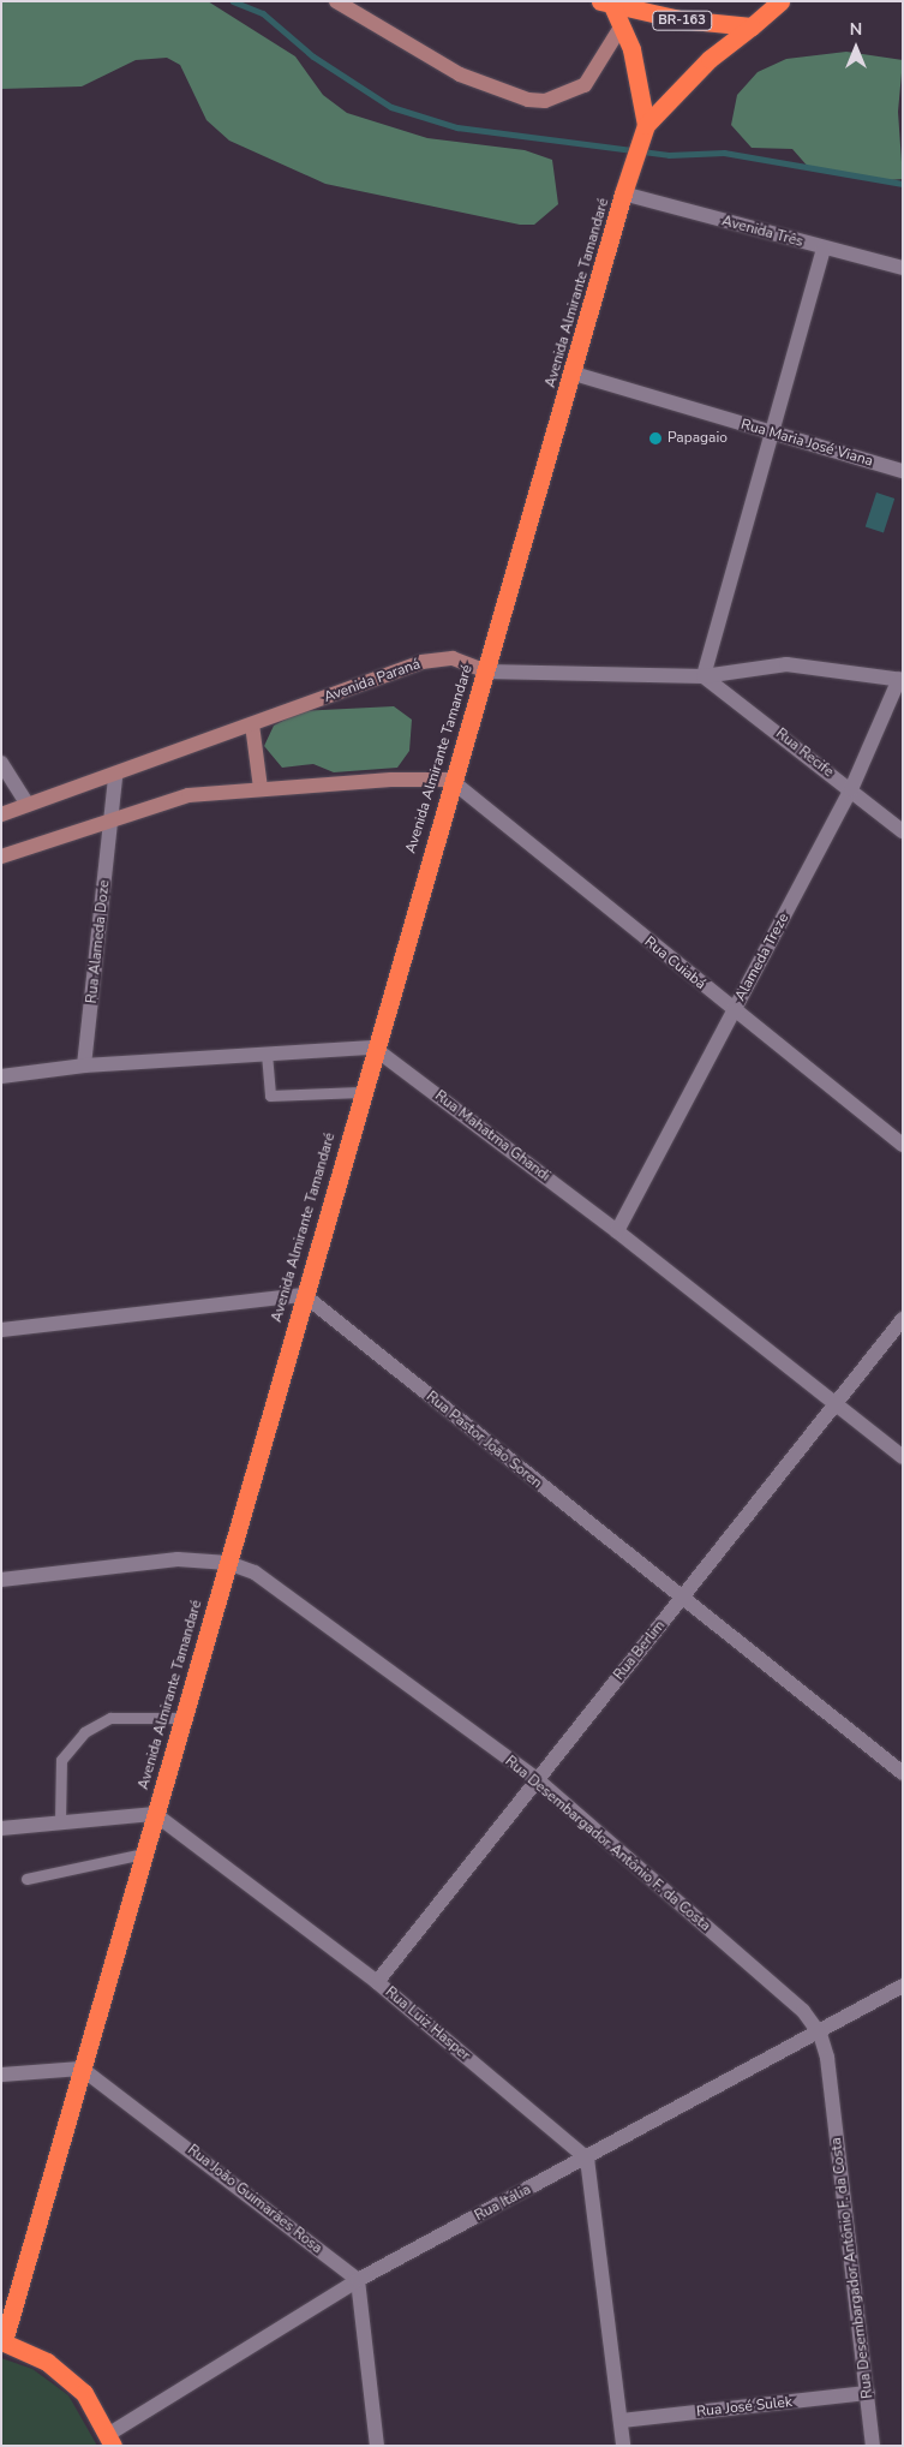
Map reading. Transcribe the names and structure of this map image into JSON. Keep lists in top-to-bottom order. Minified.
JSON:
{"streets":{"highway":["BR-163","Avenida Almirante Tamandaré"],"street":["Avenida Três","Rua Maria José Viana","Avenida Paraná","Rua Recife","Rua Alameda Doze","Alameda Treze","Rua Cuiabá","Rua Mahatma Ghandi","Rua Pastor João Soren","Rua Berlim","Rua Desembargador Antônio F. da Costa","Rua Luiz Hasper","Rua João Guimarães Rosa","Rua Itália","Rua José Sulek"]},"crossings":[["BR-163","Avenida Almirante Tamandaré"],["Avenida Três","Avenida Almirante Tamandaré"],["Avenida Almirante Tamandaré","Rua Maria José Viana"],["Avenida Almirante Tamandaré","Avenida Paraná"],["Avenida Almirante Tamandaré","Rua Cuiabá"],["Avenida Almirante Tamandaré","Rua Mahatma Ghandi"],["Avenida Almirante Tamandaré","Rua Pastor João Soren"],["Avenida Almirante Tamandaré","Rua Desembargador Antônio F. da Costa"],["Avenida Almirante Tamandaré","Rua Luiz Hasper"],["Avenida Almirante Tamandaré","Rua João Guimarães Rosa"],["Avenida Paraná","Rua Recife"],["Avenida Paraná","Rua Alameda Doze"],["Avenida Paraná","Alameda Treze"],["Rua Recife","Alameda Treze"],["Alameda Treze","Rua Cuiabá"],["Alameda Treze","Rua Mahatma Ghandi"],["Rua Mahatma Ghandi","Rua Berlim"],["Rua Pastor João Soren","Rua Berlim"],["Rua Berlim","Rua Desembargador Antônio F. da Costa"],["Rua Berlim","Rua Luiz Hasper"],["Rua Desembargador Antônio F. da Costa","Rua Itália"],["Rua Desembargador Antônio F. da Costa","Rua José Sulek"],["Rua Luiz Hasper","Rua Itália"],["Rua João Guimarães Rosa","Rua Itália"]],"places":["Papagaio"],"north":"top"}
